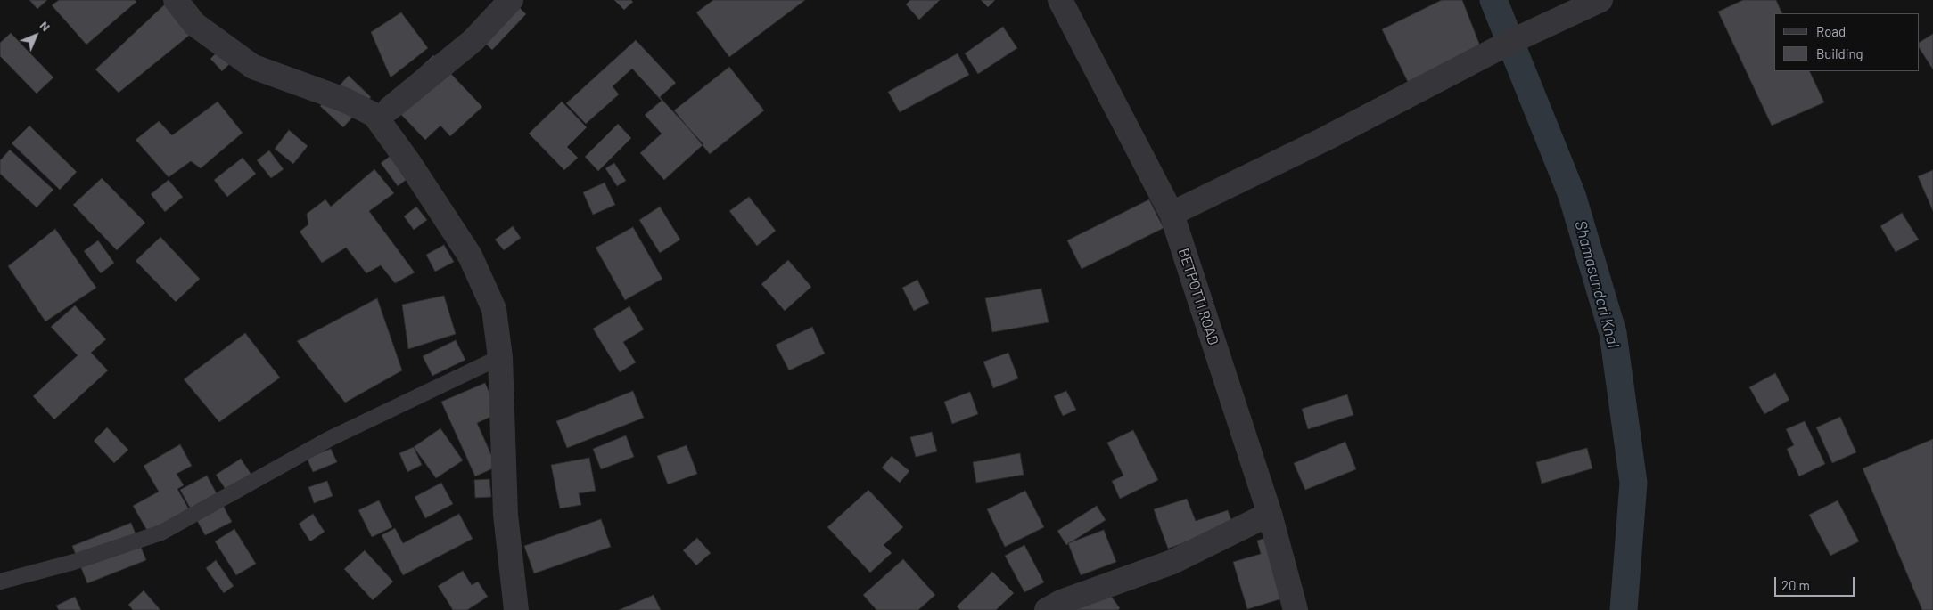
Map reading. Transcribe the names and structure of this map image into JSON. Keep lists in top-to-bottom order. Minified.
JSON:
{"streets":{"street":["BETPOTTI ROAD"]},"water":["Shamasundori Khal"],"legend":["Road","Building"],"scale_bar":"20 m","north":"top right"}
